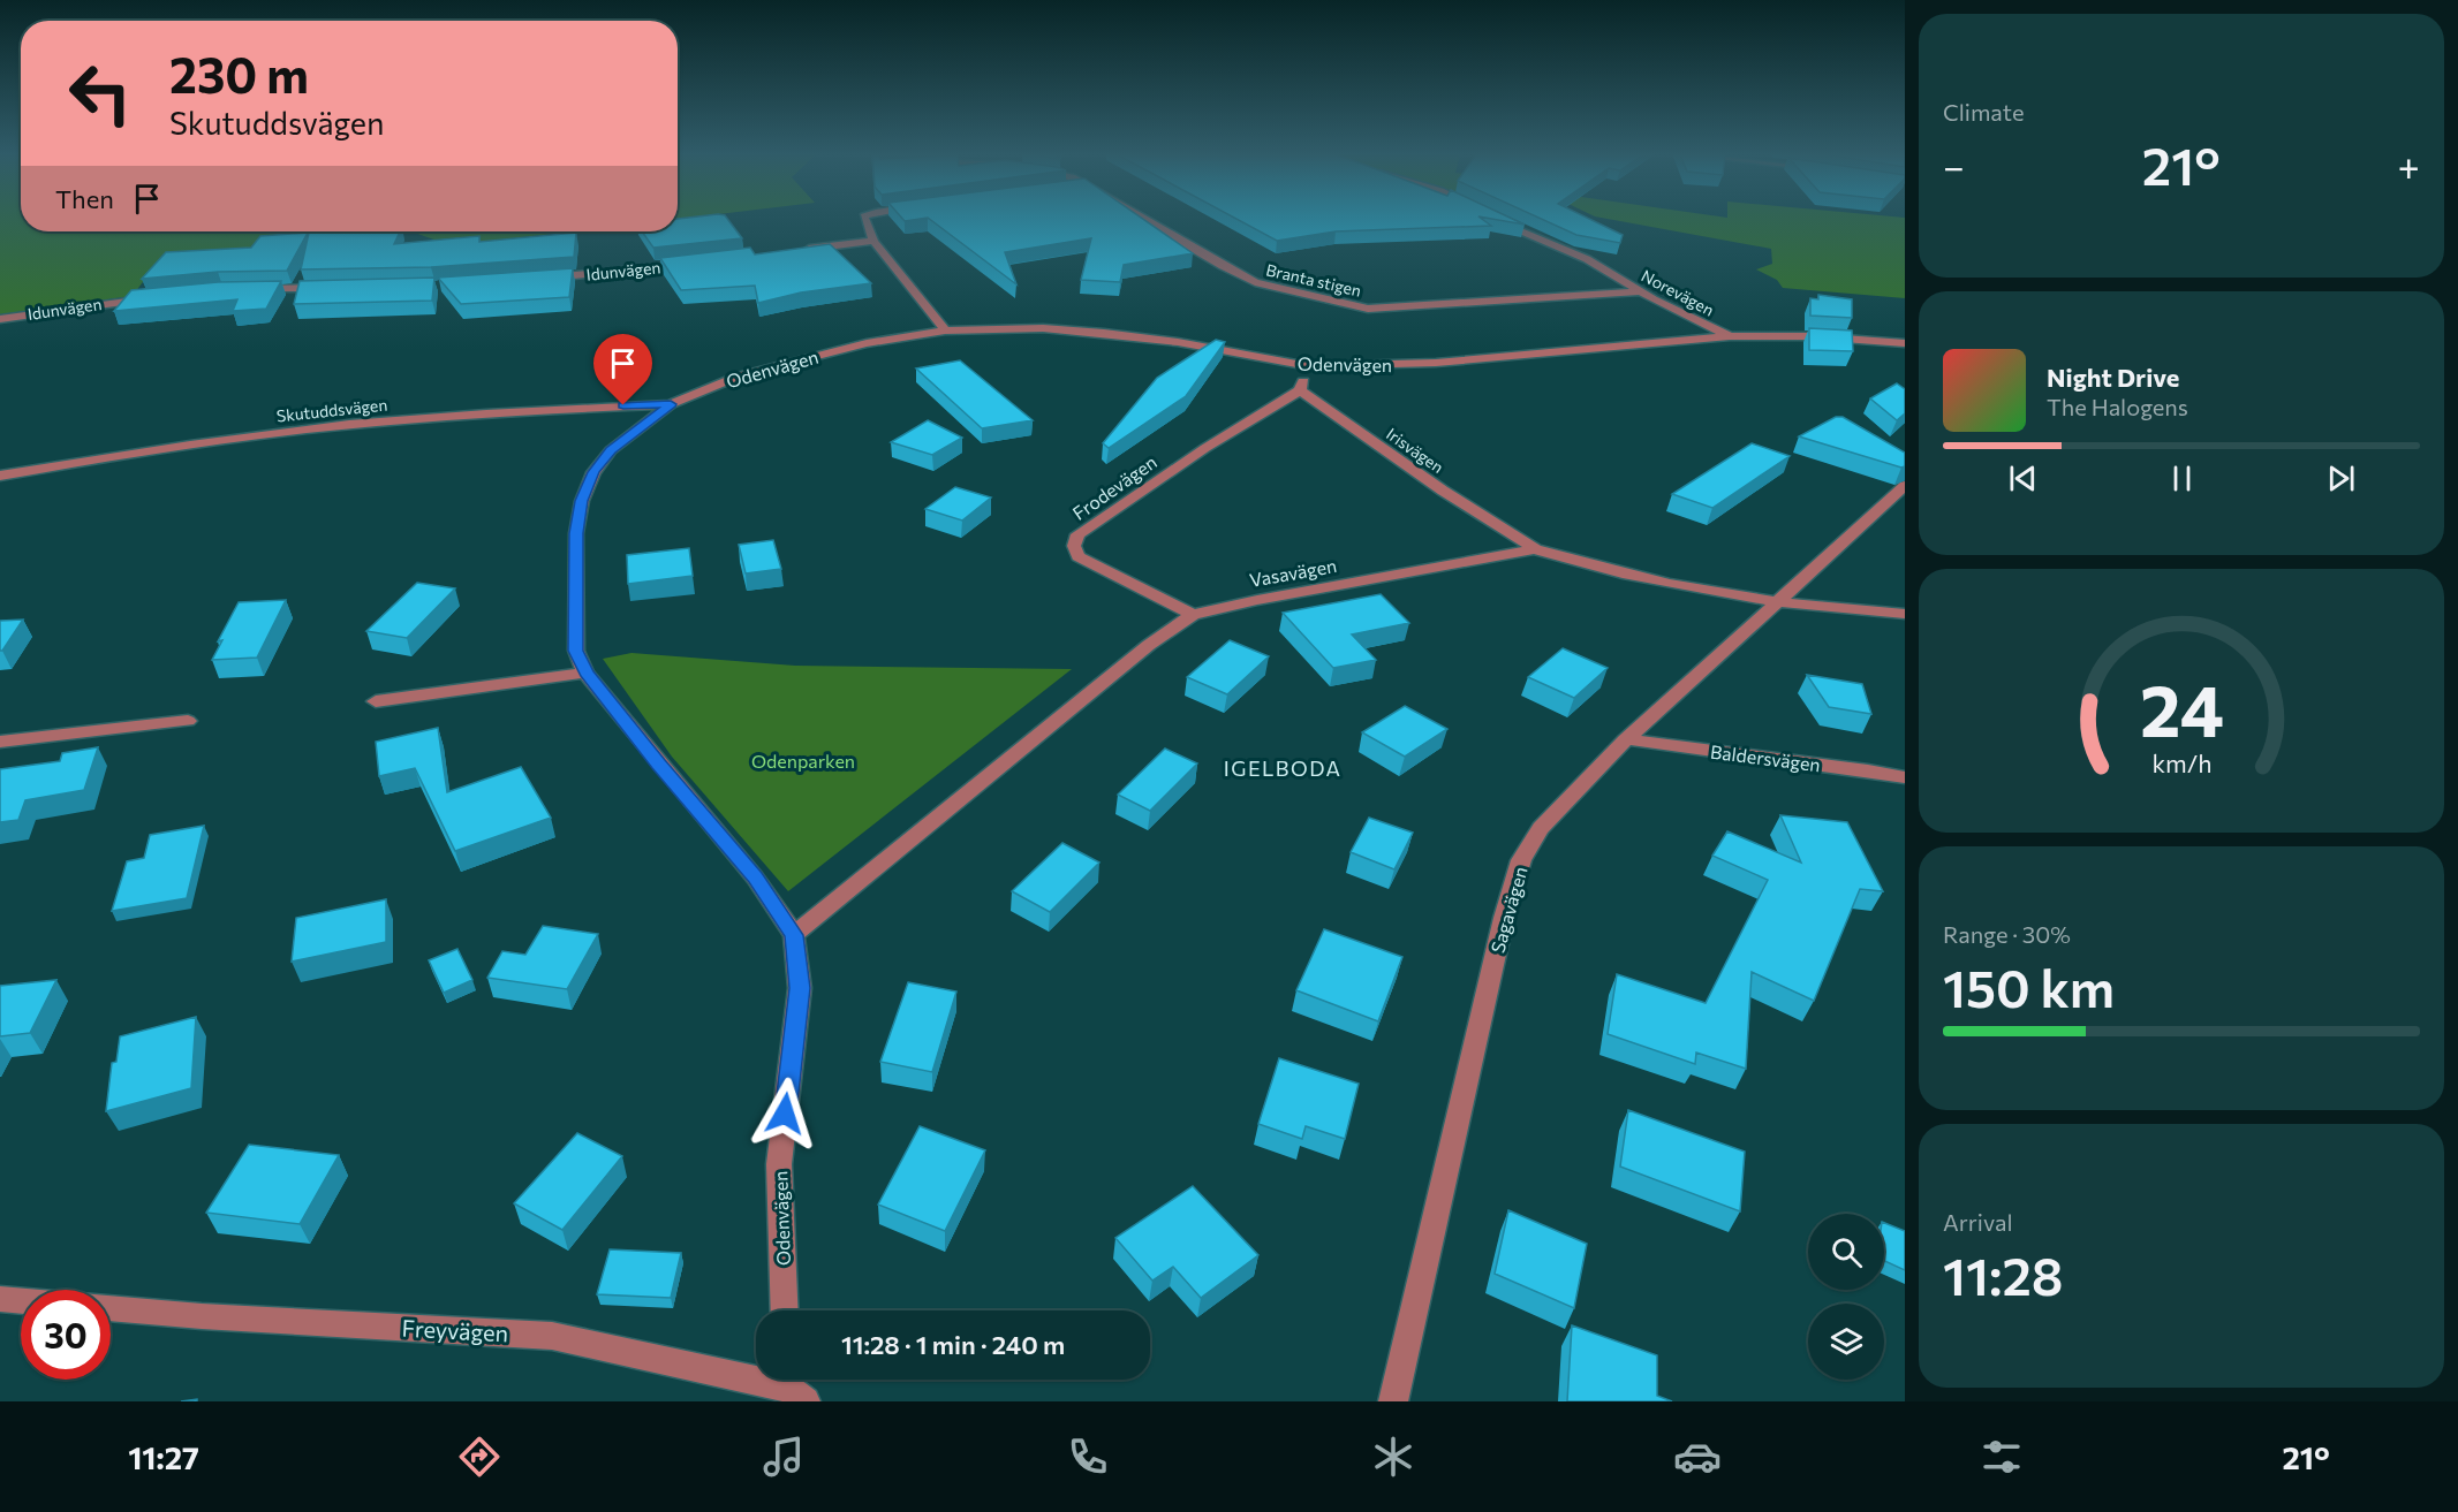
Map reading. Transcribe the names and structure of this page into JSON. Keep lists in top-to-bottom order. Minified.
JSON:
{"streets":{"street":["Idunvägen","Branta stigen","Norevägen","Odenvägen","Skutuddsvägen","Irisvägen","Frodevägen","Vasavägen","Baldersvägen","Sagavägen","Freyvägen"]},"crossings":[["Branta stigen","Norevägen"],["Norevägen","Odenvägen"],["Odenvägen","Skutuddsvägen"],["Odenvägen","Vasavägen"],["Irisvägen","Frodevägen"],["Irisvägen","Vasavägen"],["Frodevägen","Vasavägen"],["Vasavägen","Sagavägen"],["Baldersvägen","Sagavägen"]],"districts":["IGELBODA"],"parks":["Odenparken"],"page":{"tile":["Climate",["Range · 30%","150 km"],["Arrival","11:28"]],"turn":["230 m","Skutuddsvägen"],"heat":["−","21°","+"],"then":"Then","song":["Night Drive","The Halogens"],"limit":"30","trip":"11:28 · 1 min · 240 m","tabs":["11:27","21°"],"gauge":["24","km/h"]}}
